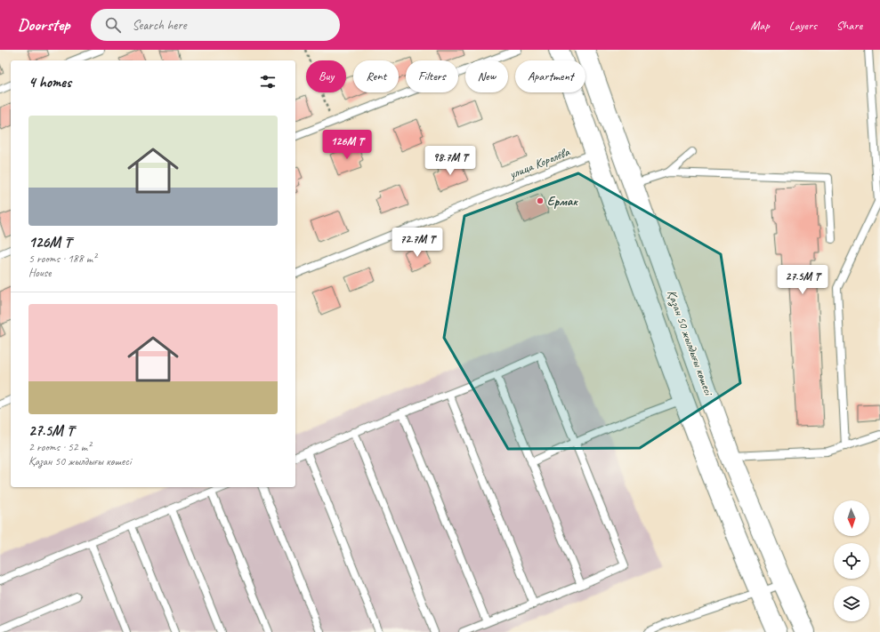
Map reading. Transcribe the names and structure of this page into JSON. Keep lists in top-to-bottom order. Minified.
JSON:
{"streets":{"street":["Қазан 50 жылдығы көшесі"],"lane":["улица Королёва"]},"crossings":[["улица Королёва","Қазан 50 жылдығы көшесі"]],"places":["Ермак"],"north":"bottom","page":{"header":"Doorstep","search":"Search here","nav":["Map","Layers","Share"],"chip":["Buy","Rent","Filters","New","Apartment"],"heading":"4 homes","list":[{"name":"126M ₸","note":"5 rooms · 188 m² · House"},{"name":"27.5M ₸","note":"2 rooms · 52 m² · Қазан 50 жылдығы көшесі"}],"price":["126M ₸","98.7M ₸","72.7M ₸","27.5M ₸"]}}
